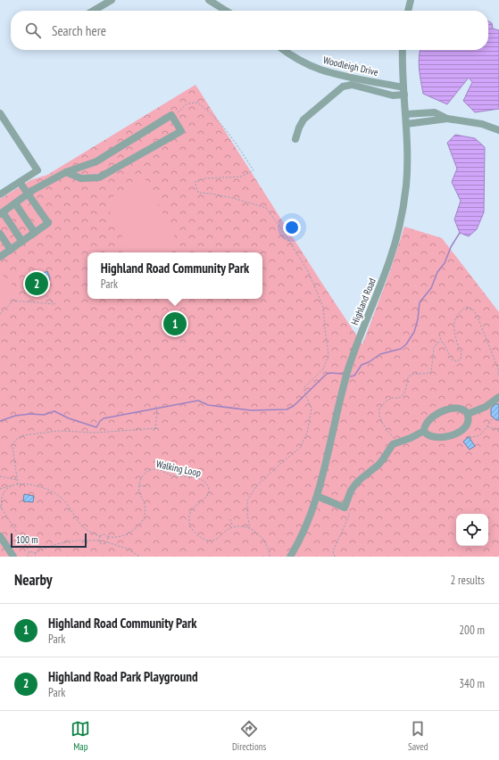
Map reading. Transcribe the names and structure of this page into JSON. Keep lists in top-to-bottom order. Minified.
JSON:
{"streets":{"street":["Woodleigh Drive","Highland Road"],"path":["Walking Loop"]},"crossings":[["Woodleigh Drive","Highland Road"]],"scale_bar":"100 m","page":{"search":"Search here","popup":["Highland Road Community Park","Park"],"pins":["2","1"],"scale":"100 m","heading":["Nearby","2 results"],"list":[{"mark":"1","name":"Highland Road Community Park","note":"Park","value":"200 m"},{"mark":"2","name":"Highland Road Park Playground","note":"Park","value":"340 m"}],"nav":["Map","Directions","Saved"]}}
